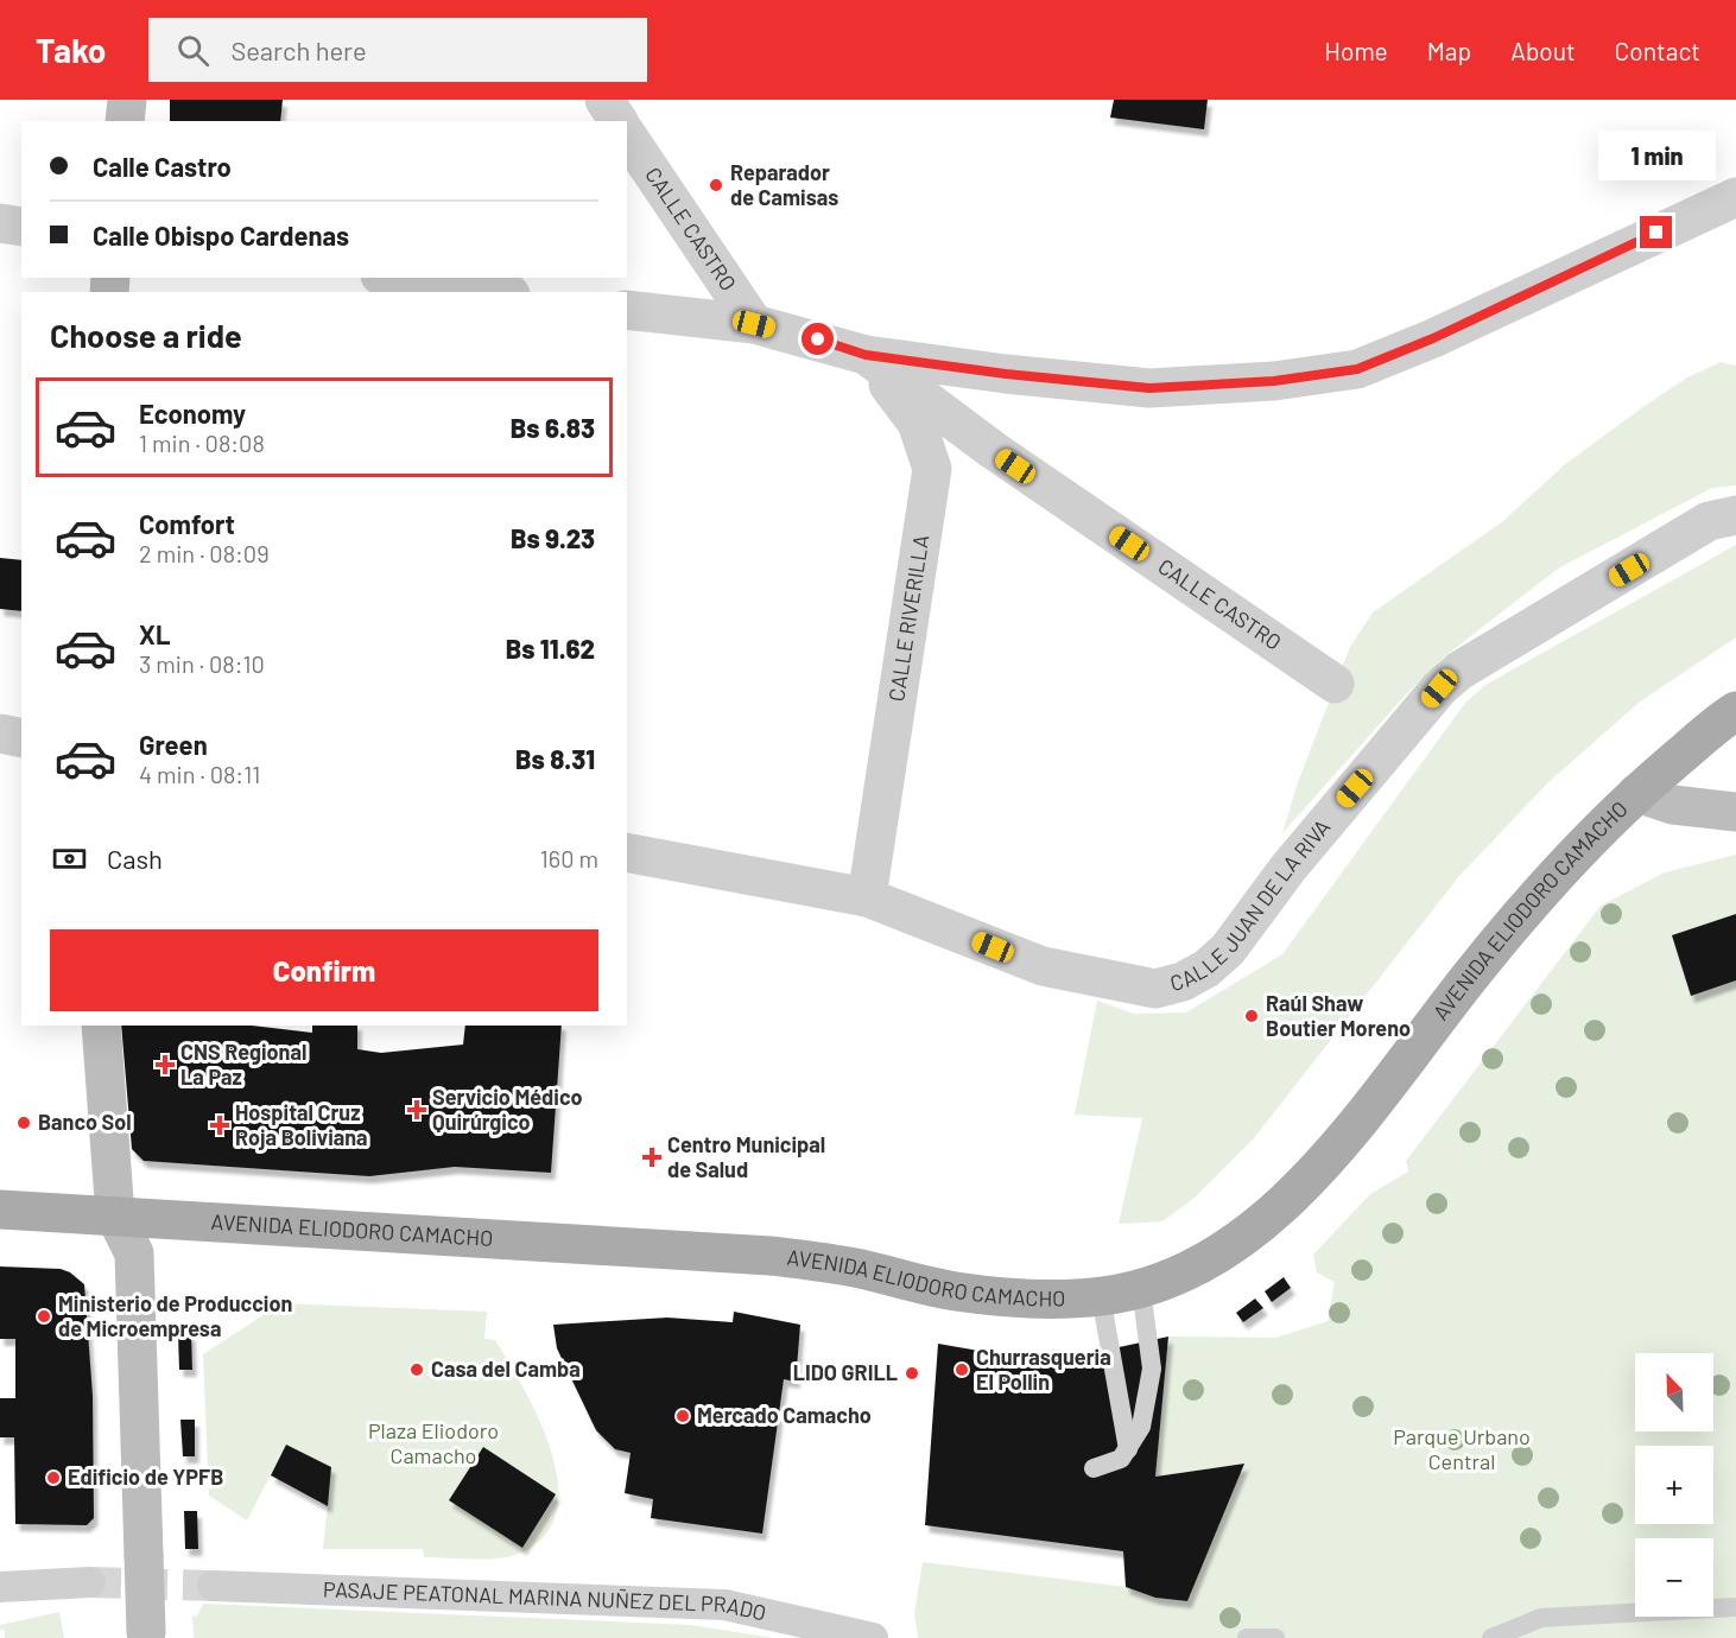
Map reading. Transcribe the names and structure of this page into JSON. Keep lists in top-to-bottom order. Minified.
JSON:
{"streets":{"main road":["AVENIDA ELIODORO CAMACHO"],"street":["CALLE CASTRO","CALLE RIVERILLA","CALLE JUAN DE LA RIVA","PASAJE PEATONAL MARINA NUÑEZ DEL PRADO"]},"crossings":[["CALLE CASTRO","CALLE RIVERILLA"],["CALLE RIVERILLA","CALLE JUAN DE LA RIVA"]],"parks":["Plaza Eliodoro Camacho","Parque Urbano Central"],"places":{"other":["Reparador de Camisas","Raúl Shaw Boutier Moreno","Banco Sol","Ministerio de Produccion de Microempresa","Casa del Camba","Churrasqueria El Pollin","LIDO GRILL","Mercado Camacho","Edificio de YPFB"],"health":["CNS Regional La Paz","Servicio Médico Quirúrgico","Hospital Cruz Roja Boliviana","Centro Municipal de Salud"]},"north":"top left","page":{"header":"Tako","search":"Search here","nav":["Home","Map","About","Contact"],"banner":["Calle Castro","Calle Obispo Cardenas"],"bubble":"1 min","heading":"Choose a ride","list":[{"name":"Economy","note":"1 min · 08:08","value":"Bs 6.83"},{"name":"Comfort","note":"2 min · 08:09","value":"Bs 9.23"},{"name":"XL","note":"3 min · 08:10","value":"Bs 11.62"},{"name":"Green","note":"4 min · 08:11","value":"Bs 8.31"}],"pay":["Cash","160 m"],"buttons":"Confirm","map_buttons":["+","−"]}}
